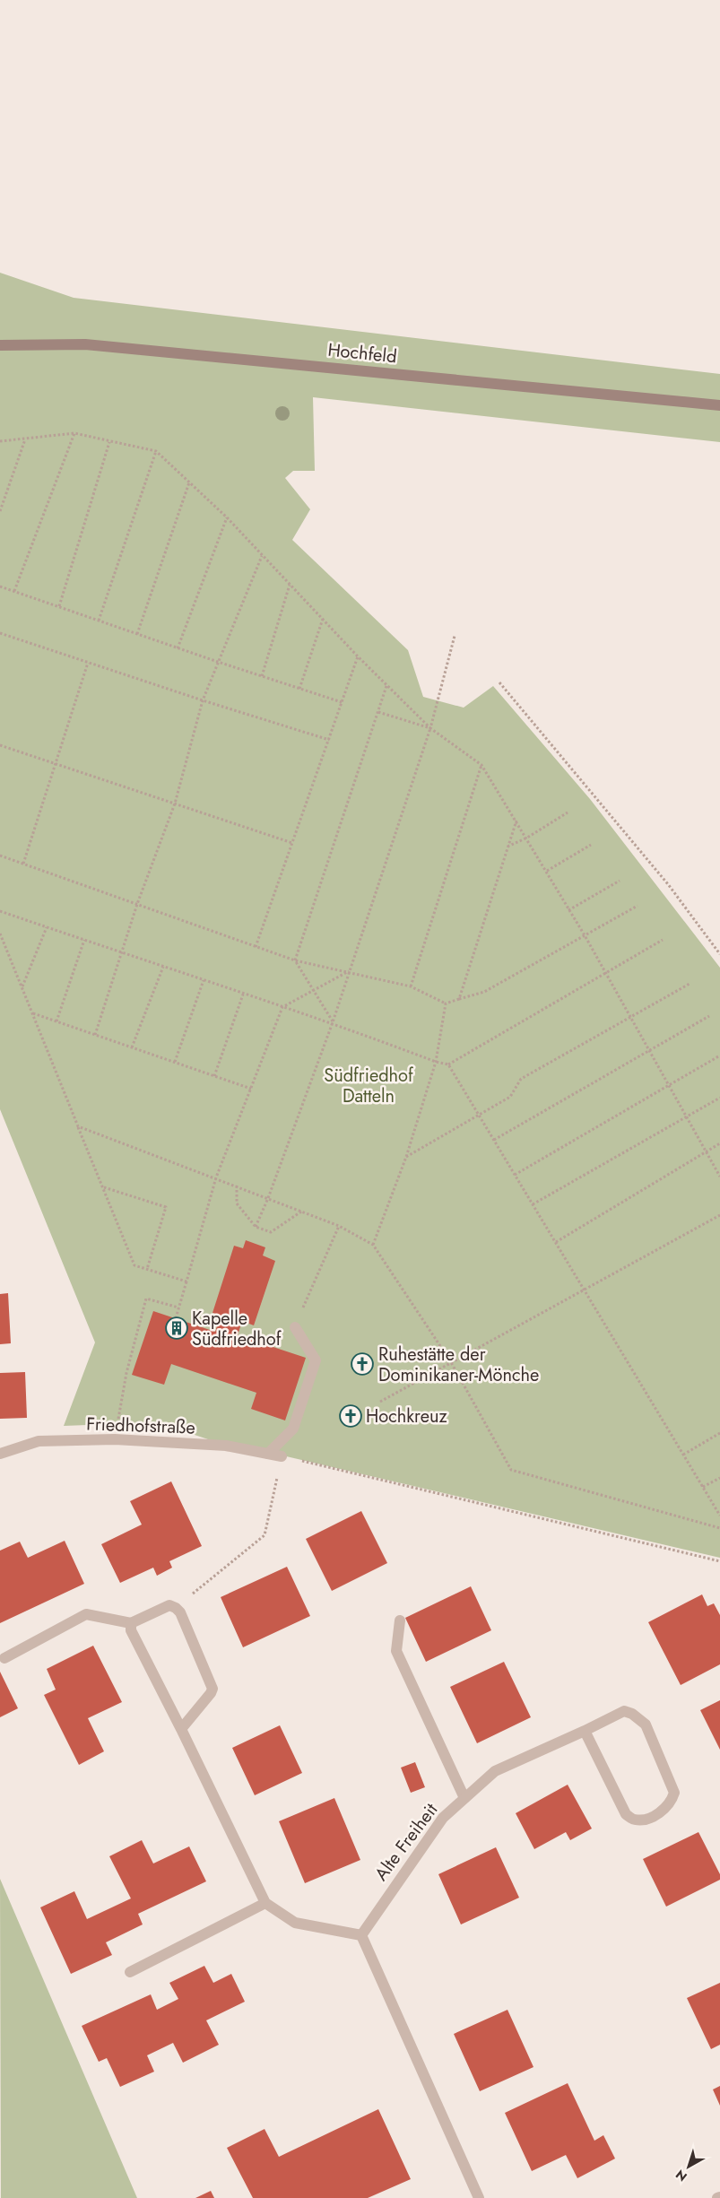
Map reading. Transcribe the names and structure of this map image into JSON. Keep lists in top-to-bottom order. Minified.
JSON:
{"streets":{"street":["Hochfeld","Friedhofstraße","Alte Freiheit"]},"parks":["Südfriedhof Datteln"],"places":{"building":["Kapelle Südfriedhof"],"church":["Ruhestätte der Dominikaner-Mönche","Hochkreuz"]},"north":"bottom left"}
